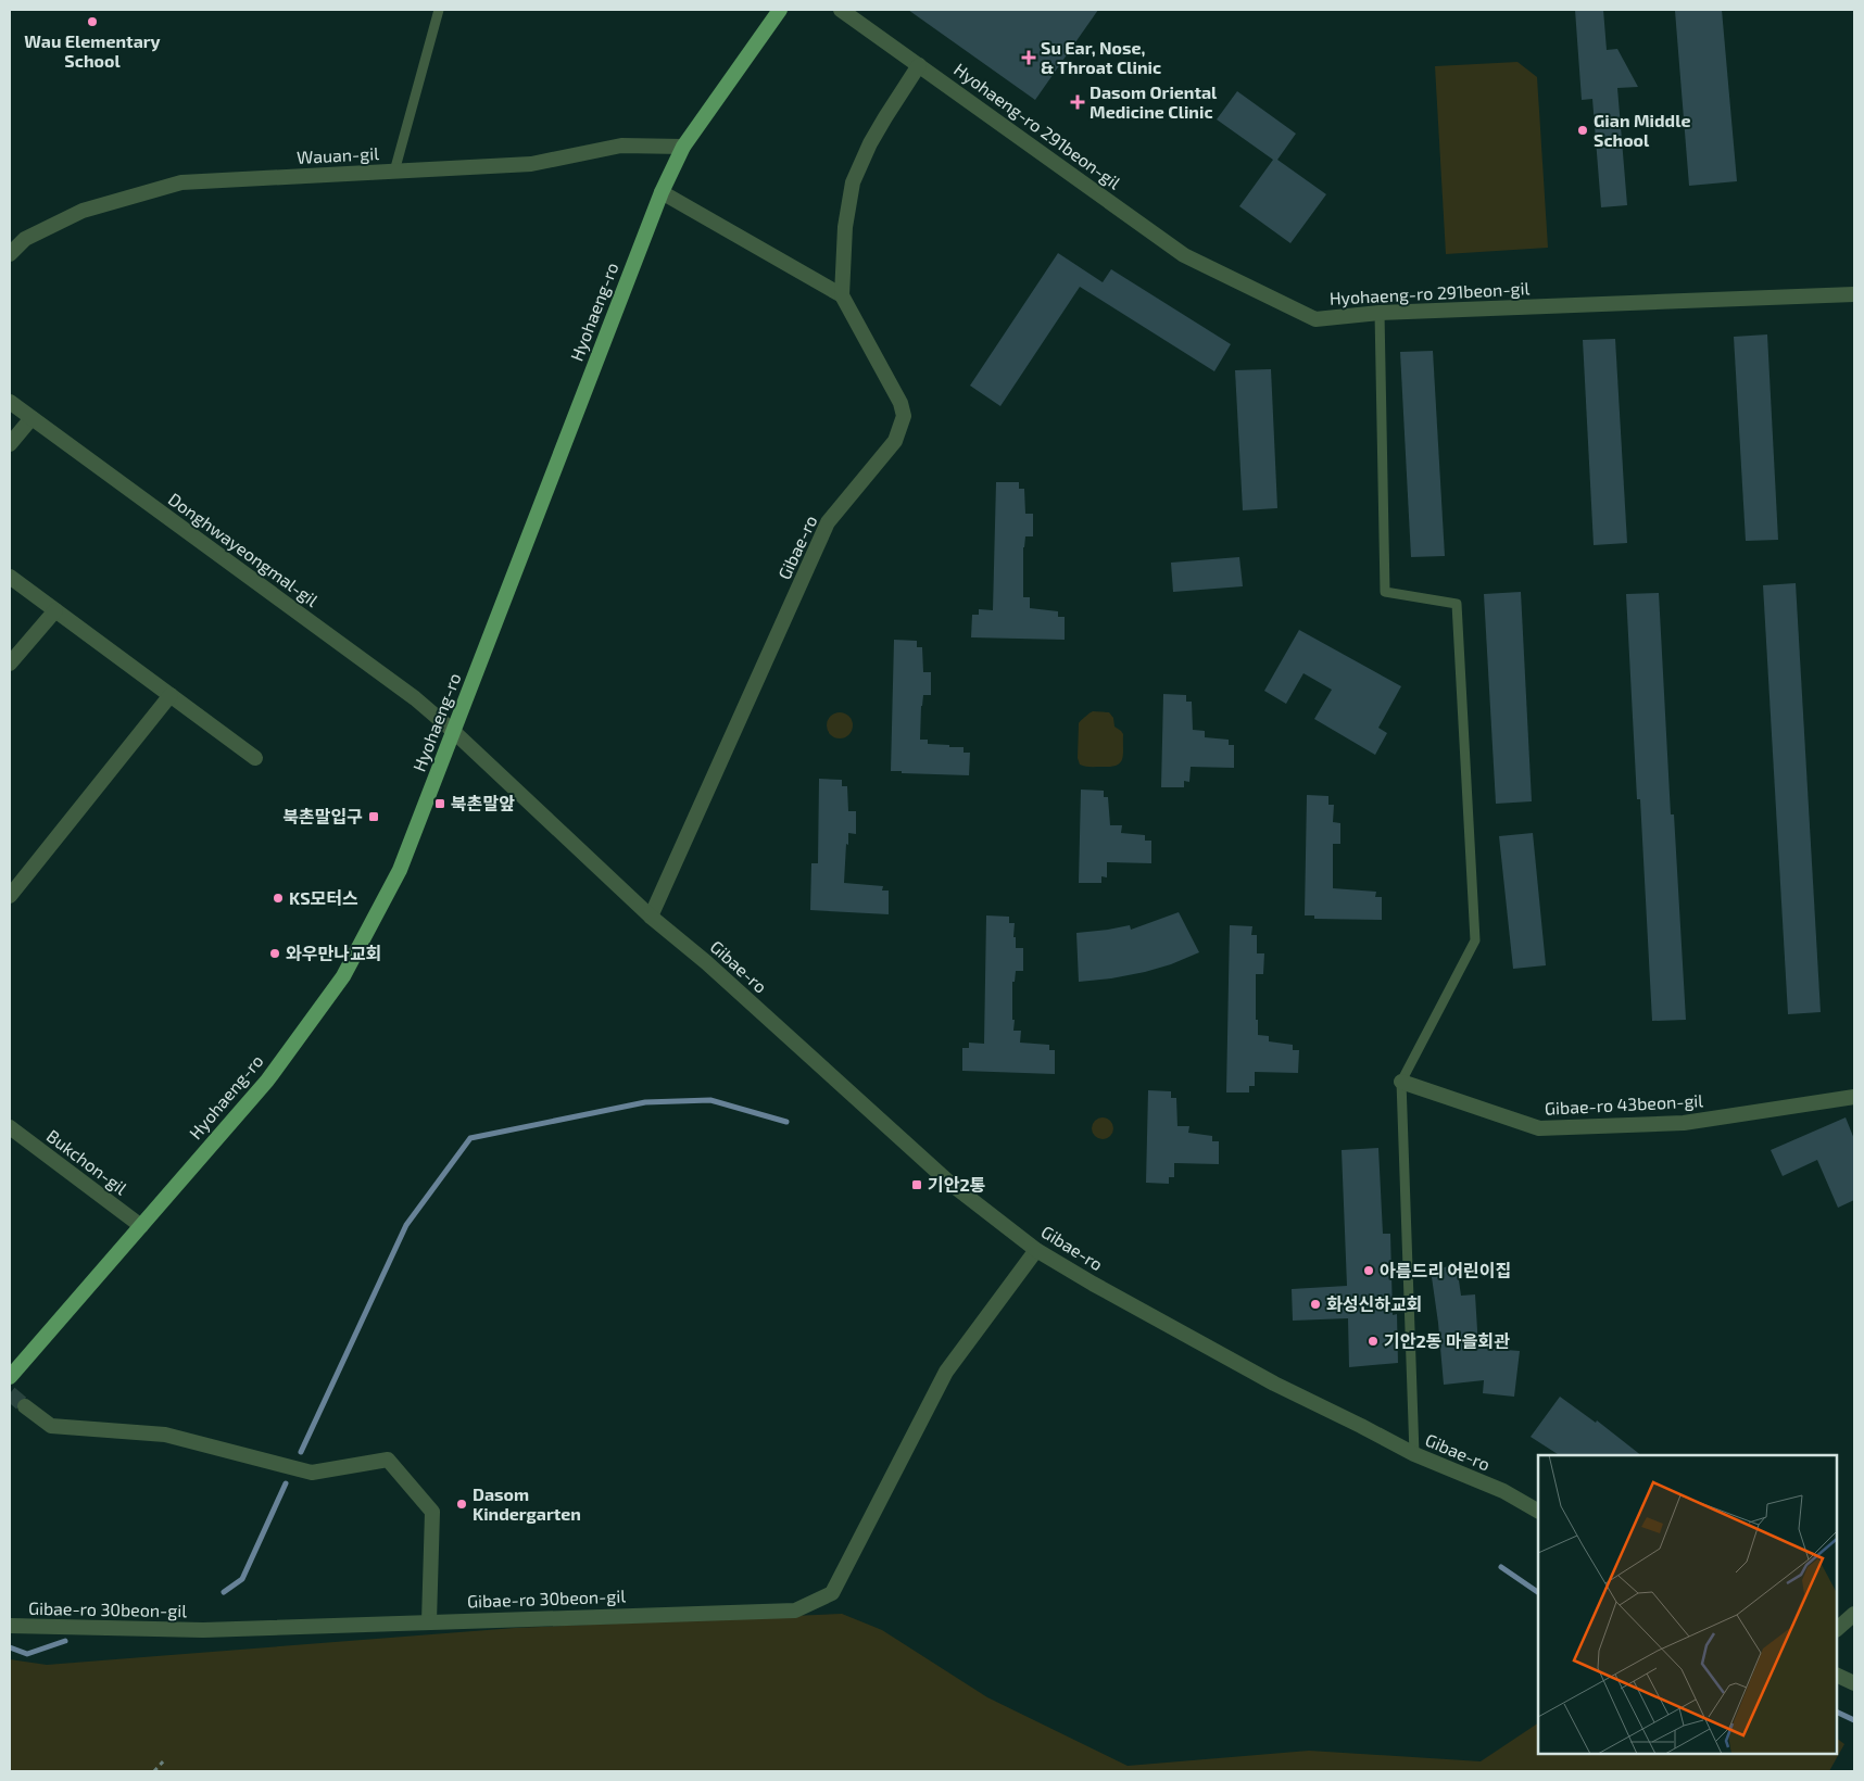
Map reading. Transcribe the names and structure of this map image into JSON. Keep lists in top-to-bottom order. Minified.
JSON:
{"streets":{"main road":["Hyohaeng-ro"],"street":["Hyohaeng-ro 291beon-gil","Wauan-gil","Gibae-ro","Donghwayeongmal-gil","Gibae-ro 43beon-gil","Bukchon-gil","Gibae-ro 30beon-gil"]},"crossings":[["Wauan-gil","Hyohaeng-ro"],["Hyohaeng-ro","Gibae-ro"],["Hyohaeng-ro","Donghwayeongmal-gil"],["Hyohaeng-ro","Bukchon-gil"],["Gibae-ro","Donghwayeongmal-gil"],["Gibae-ro","Gibae-ro 30beon-gil"]],"places":{"other":["Wau Elementary School","Gian Middle School","KS모터스","와우만나교회","아름드리 어린이집","화성신하교회","기안2동 마을회관","Dasom Kindergarten"],"health":["Su Ear, Nose, & Throat Clinic","Dasom Oriental Medicine Clinic"],"transit":["북촌말앞","북촌말입구","기안2통"]}}
